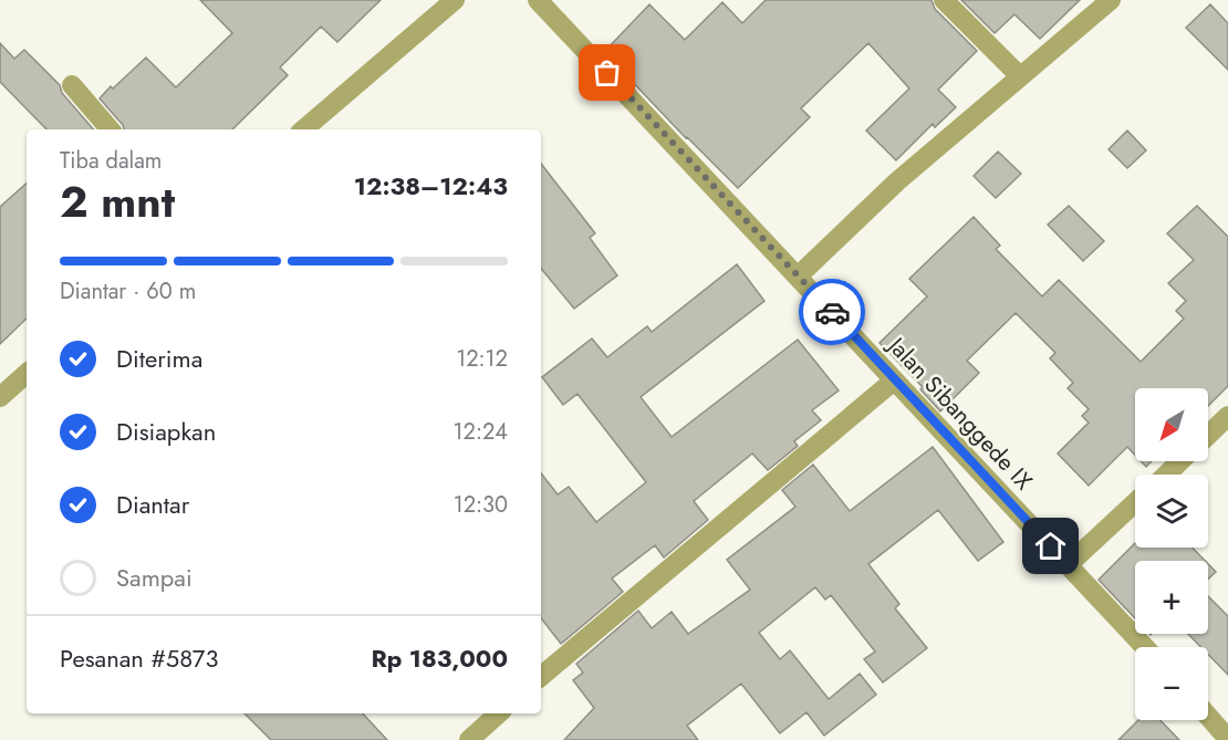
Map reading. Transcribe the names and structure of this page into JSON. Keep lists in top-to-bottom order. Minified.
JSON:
{"streets":{"street":["Jalan Sibanggede IX"]},"north":"bottom left","page":{"heading":["2 mnt","Tiba dalam","12:38–12:43"],"panel":["Pesanan #5873","Rp 183,000"],"bar":"Diantar · 60 m","list":[["Diterima","12:12"],["Disiapkan","12:24"],["Diantar","12:30"],"Sampai"],"map_buttons":["+","−"]}}
